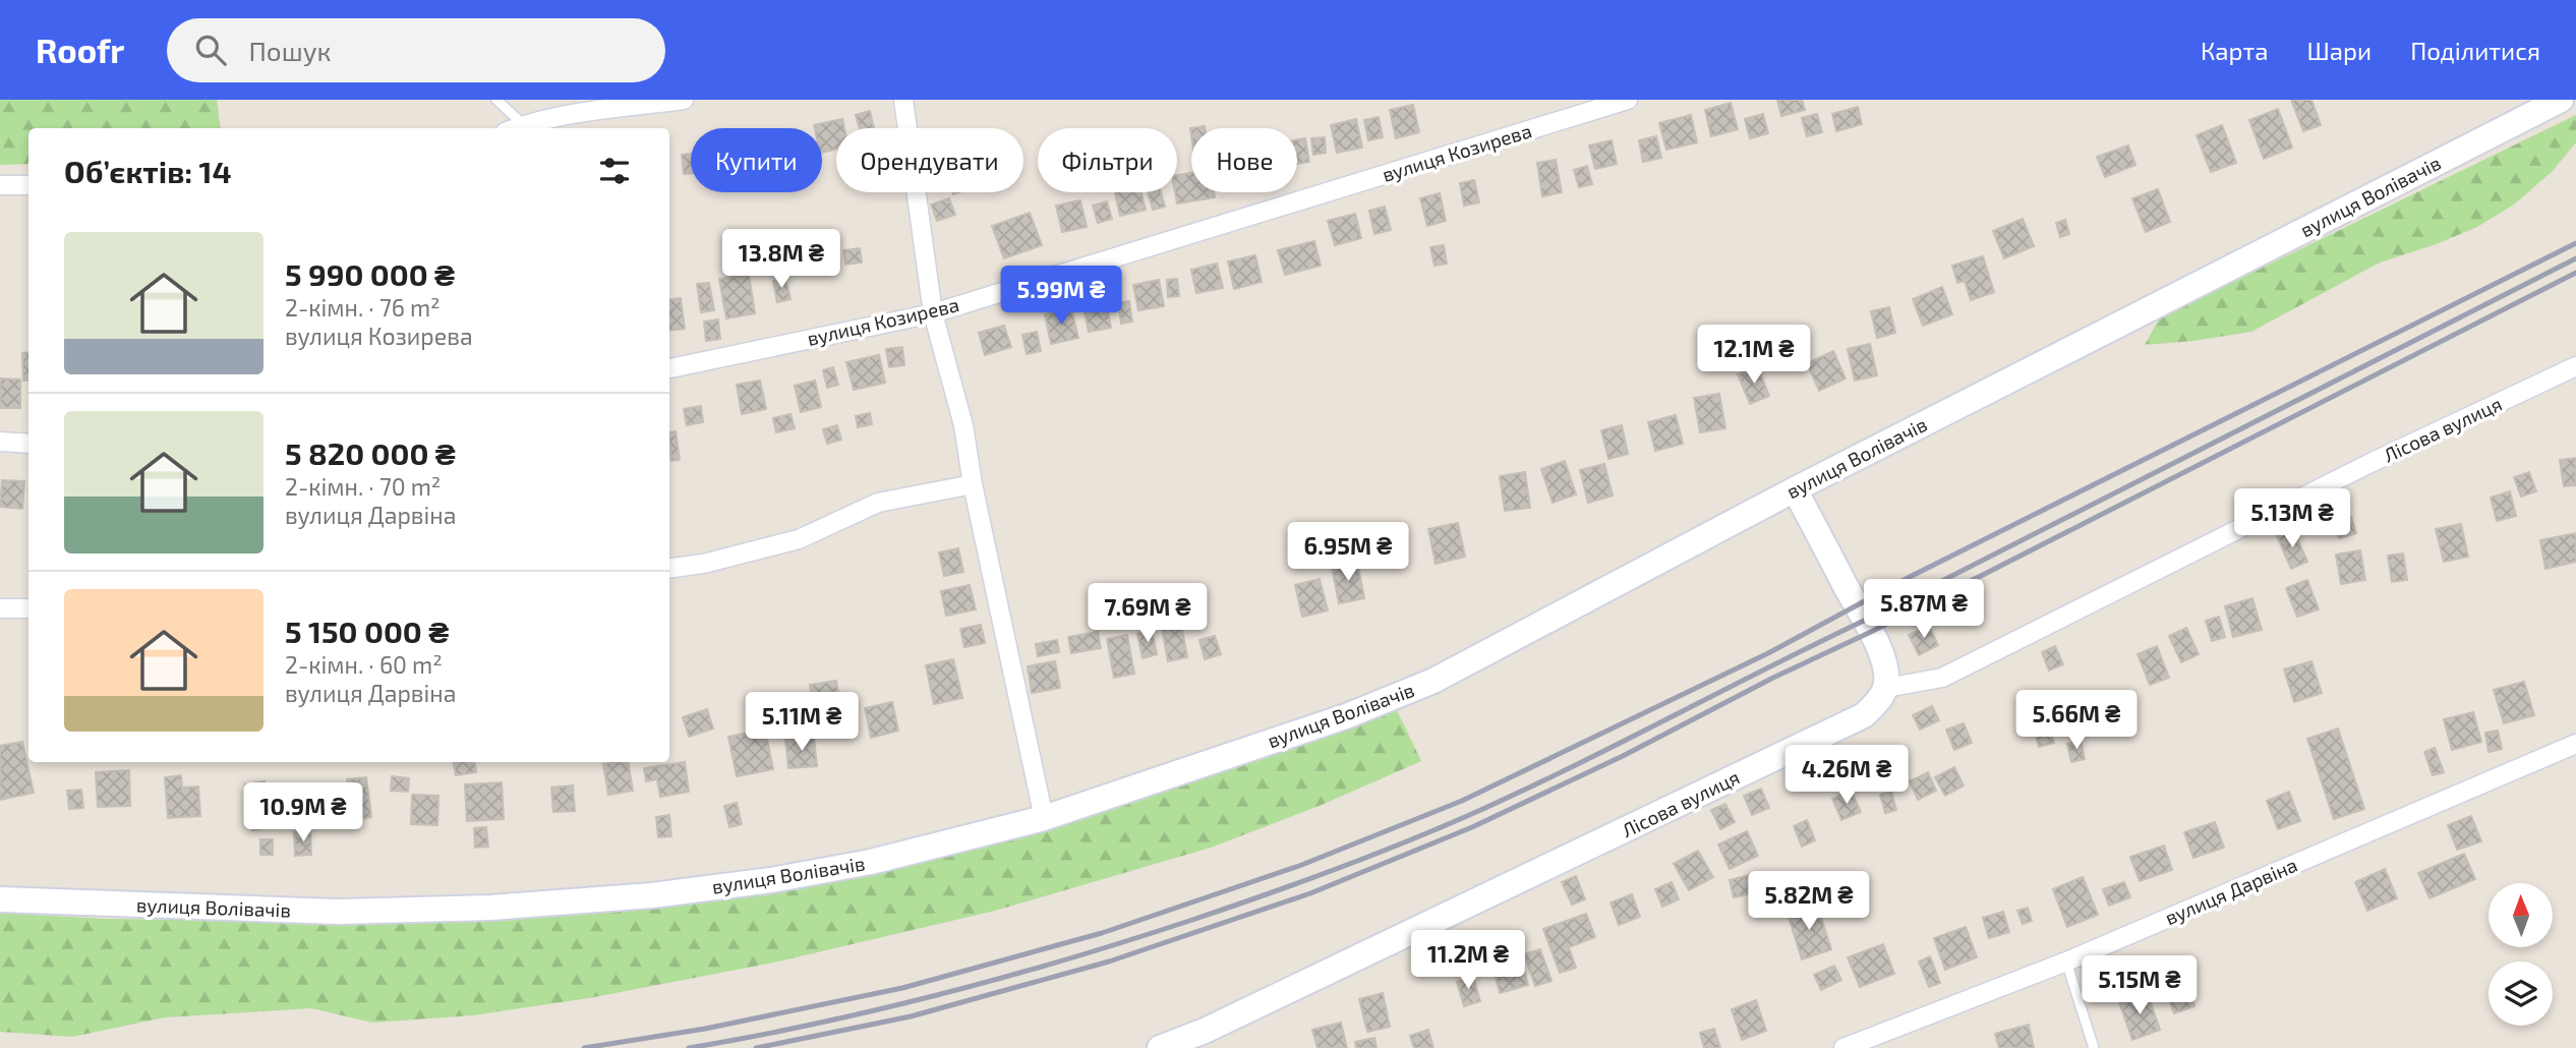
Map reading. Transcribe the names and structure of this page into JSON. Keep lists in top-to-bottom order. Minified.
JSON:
{"streets":{"street":["вулиця Козирева","вулиця Волівачів","Лісова вулиця","вулиця Дарвіна"]},"north":"top","page":{"header":"Roofr","search":"Пошук","nav":["Карта","Шари","Поділитися"],"chip":["Купити","Орендувати","Фільтри","Нове"],"heading":"Об’єктів: 14","list":[{"name":"5 990 000 ₴","note":"2-кімн. · 76 m² · вулиця Козирева"},{"name":"5 820 000 ₴","note":"2-кімн. · 70 m² · вулиця Дарвіна"},{"name":"5 150 000 ₴","note":"2-кімн. · 60 m² · вулиця Дарвіна"}],"price":["13.8M ₴","5.99M ₴","12.1M ₴","5.13M ₴","6.95M ₴","5.87M ₴","7.69M ₴","5.66M ₴","5.11M ₴","4.26M ₴","10.9M ₴","5.82M ₴","11.2M ₴","5.15M ₴"]}}
